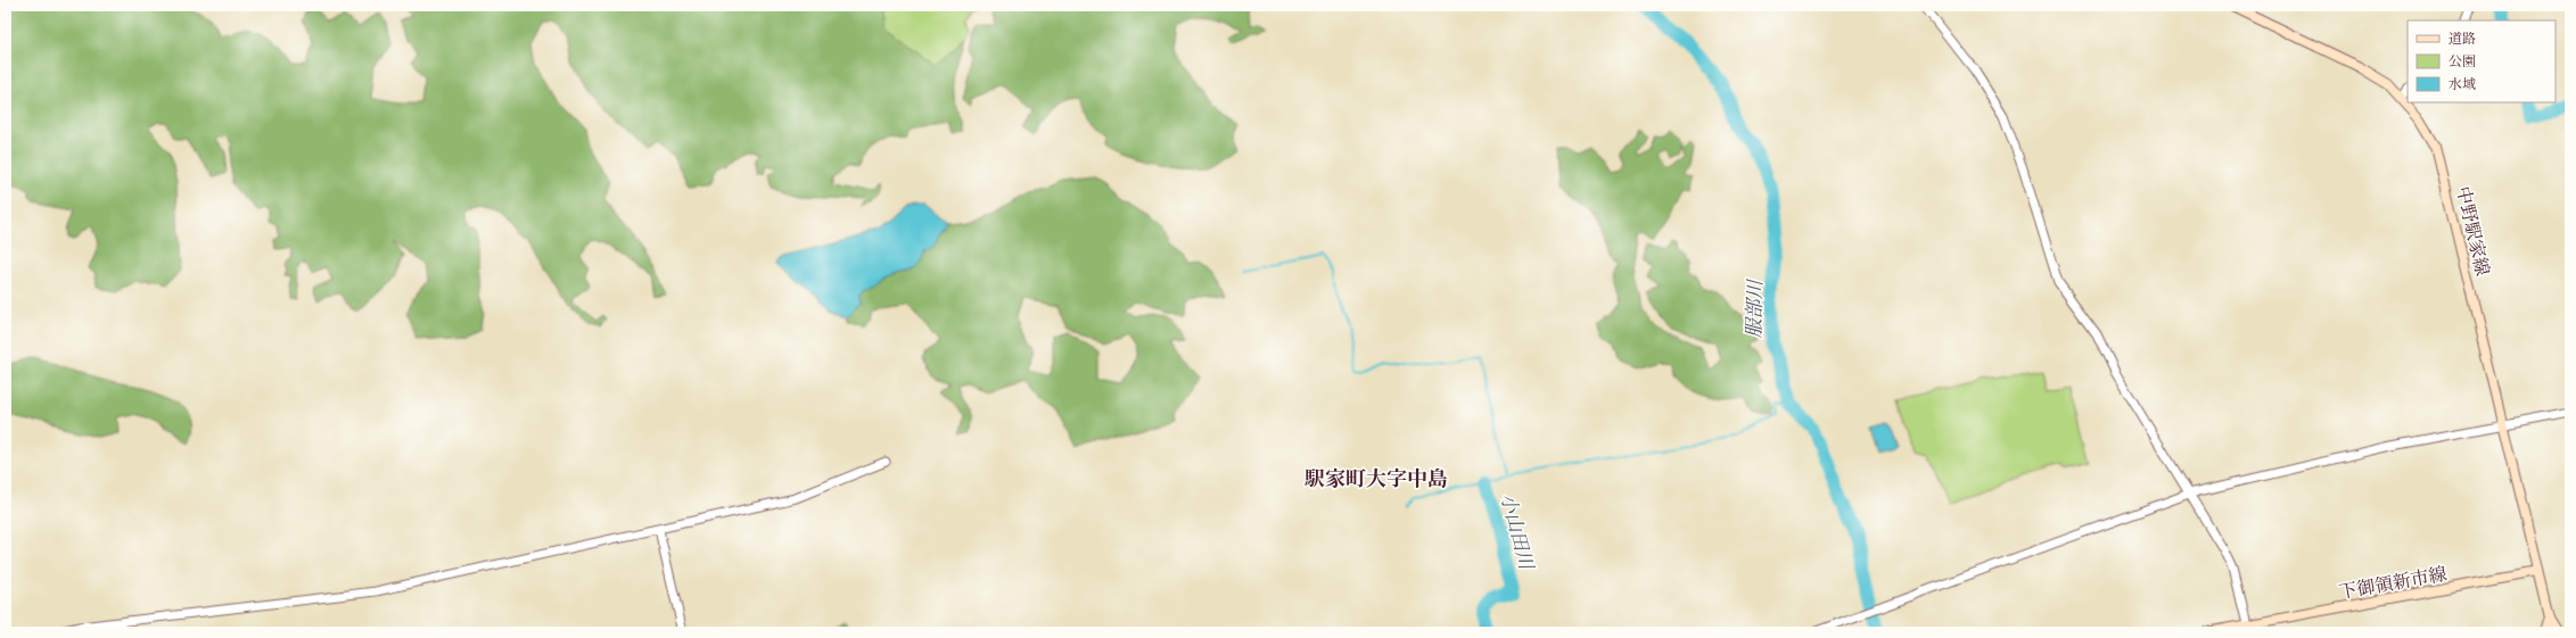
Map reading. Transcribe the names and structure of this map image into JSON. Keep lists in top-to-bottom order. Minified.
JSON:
{"streets":{"main road":["中野駅家線","下御領新市線"]},"crossings":[["中野駅家線","下御領新市線"]],"districts":["駅家町大字中島"],"water":["服部川","小山田川"],"legend":["道路","公園","水域"]}
